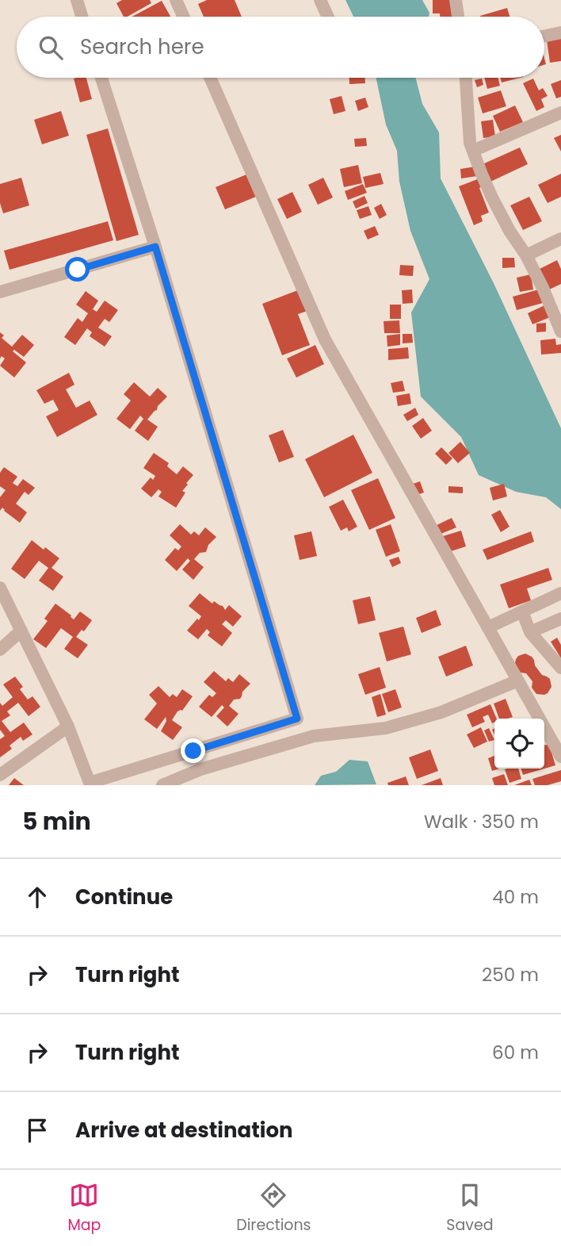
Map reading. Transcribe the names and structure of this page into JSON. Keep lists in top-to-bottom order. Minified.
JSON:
{"page":{"search":"Search here","heading":["5 min","Walk · 350 m"],"list":[["Continue","40 m"],["Turn right","250 m"],["Turn right","60 m"],"Arrive at destination"],"nav":["Map","Directions","Saved"]}}
